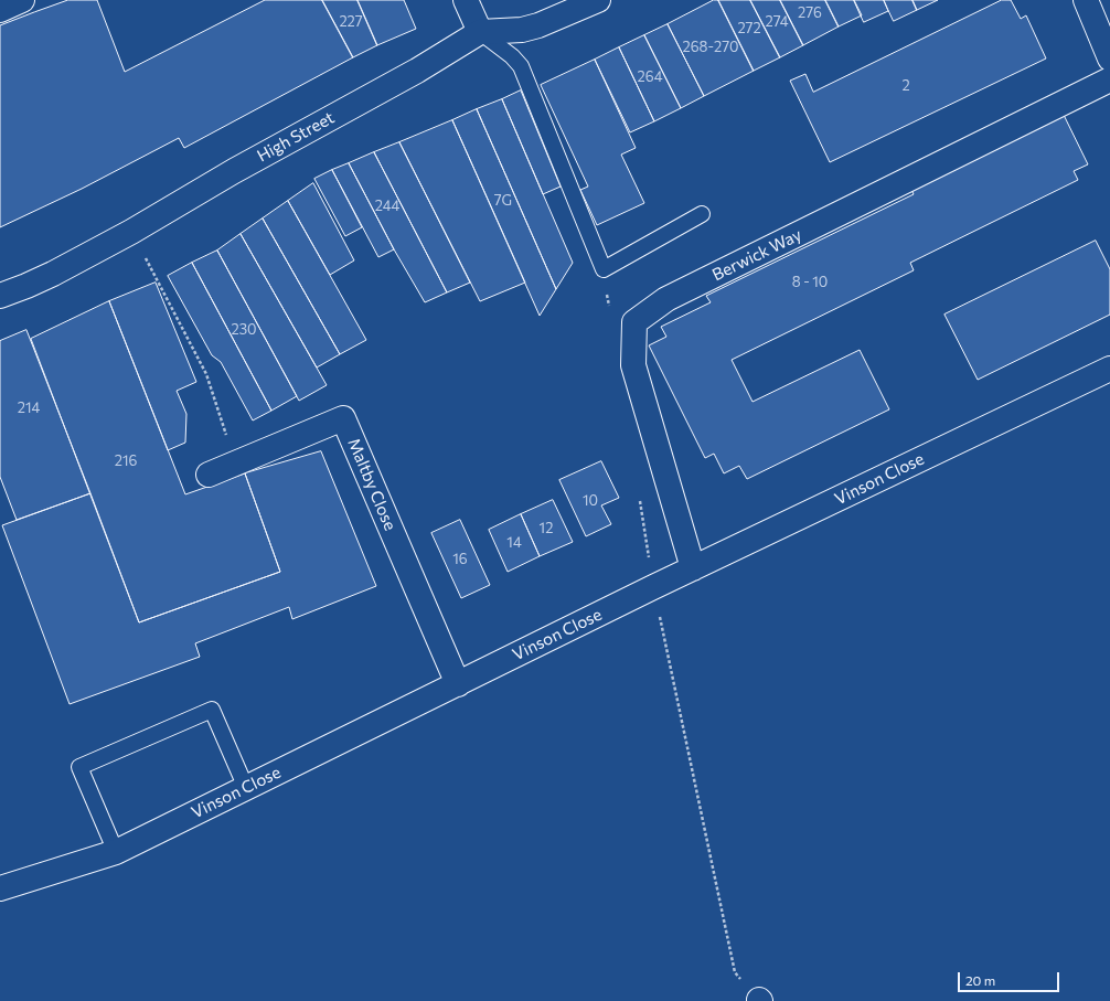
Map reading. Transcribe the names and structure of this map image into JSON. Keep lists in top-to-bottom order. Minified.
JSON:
{"streets":{"street":["High Street","Berwick Way","Vinson Close","Maltby Close"]},"crossings":[["Berwick Way","Vinson Close"],["Vinson Close","Maltby Close"]],"house_numbers":["276","227","274","272","268-270","264","2","7G","244","8 - 10","230","214","216","10","12","14","16"],"scale_bar":"20 m"}
